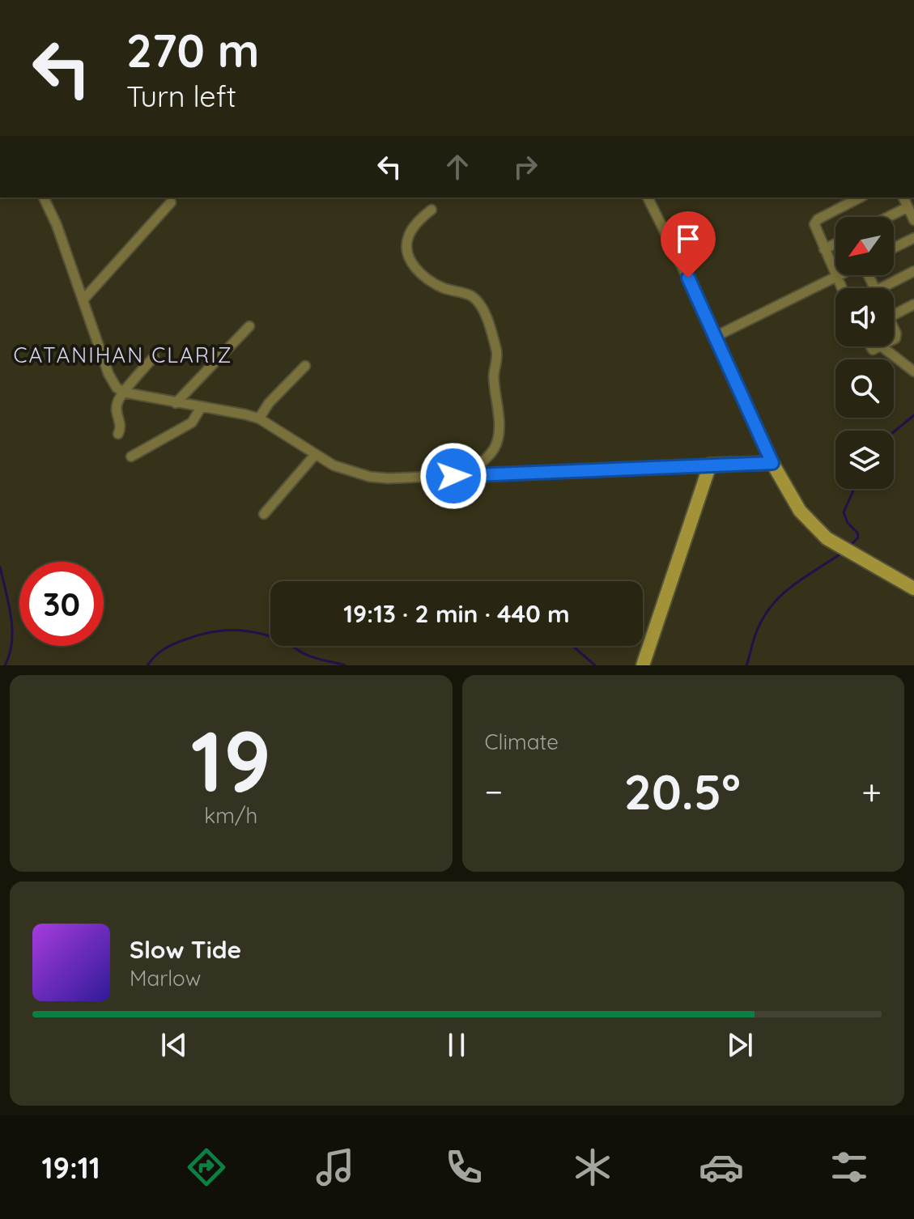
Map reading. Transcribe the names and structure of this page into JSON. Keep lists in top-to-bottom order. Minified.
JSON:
{"districts":["CATANIHAN CLARIZ"],"north":"bottom left","page":{"turn":["270 m","Turn left"],"limit":"30","trip":"19:13 · 2 min · 440 m","tile":[["19","km/h"],"Climate"],"heat":["−","20.5°","+"],"song":["Slow Tide","Marlow"],"tabs":"19:11"}}
